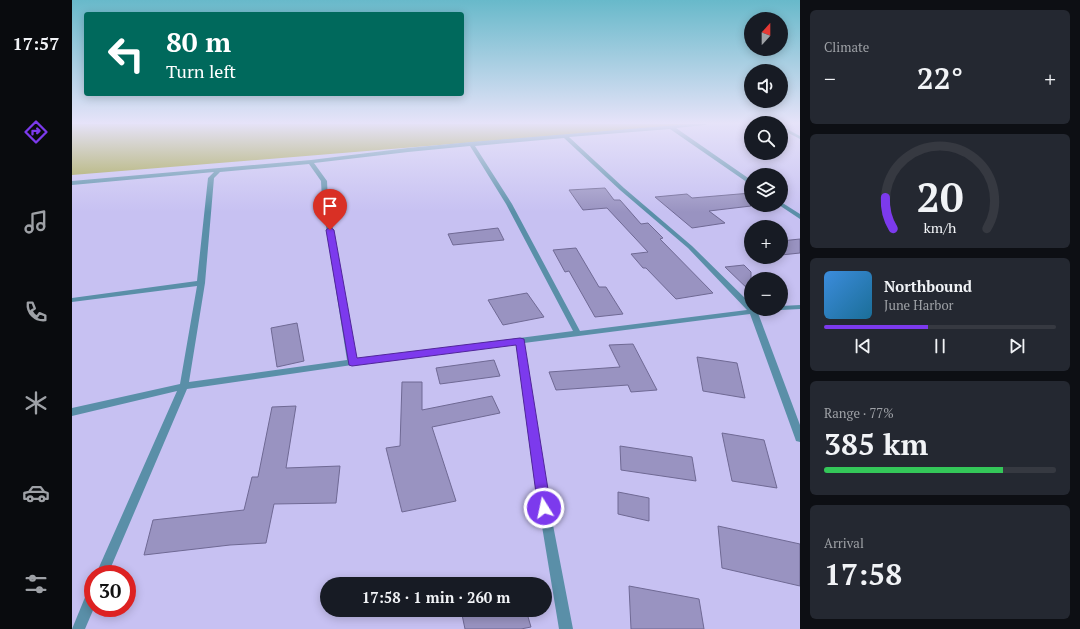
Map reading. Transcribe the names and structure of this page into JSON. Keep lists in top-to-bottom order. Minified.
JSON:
{"north":"top","page":{"tabs":"17:57","tile":["Climate",["Range · 77%","385 km"],["Arrival","17:58"]],"map_buttons":["+","−"],"turn":["80 m","Turn left"],"heat":["−","22°","+"],"song":["Northbound","June Harbor"],"limit":"30","trip":"17:58 · 1 min · 260 m","gauge":["20","km/h"]}}
